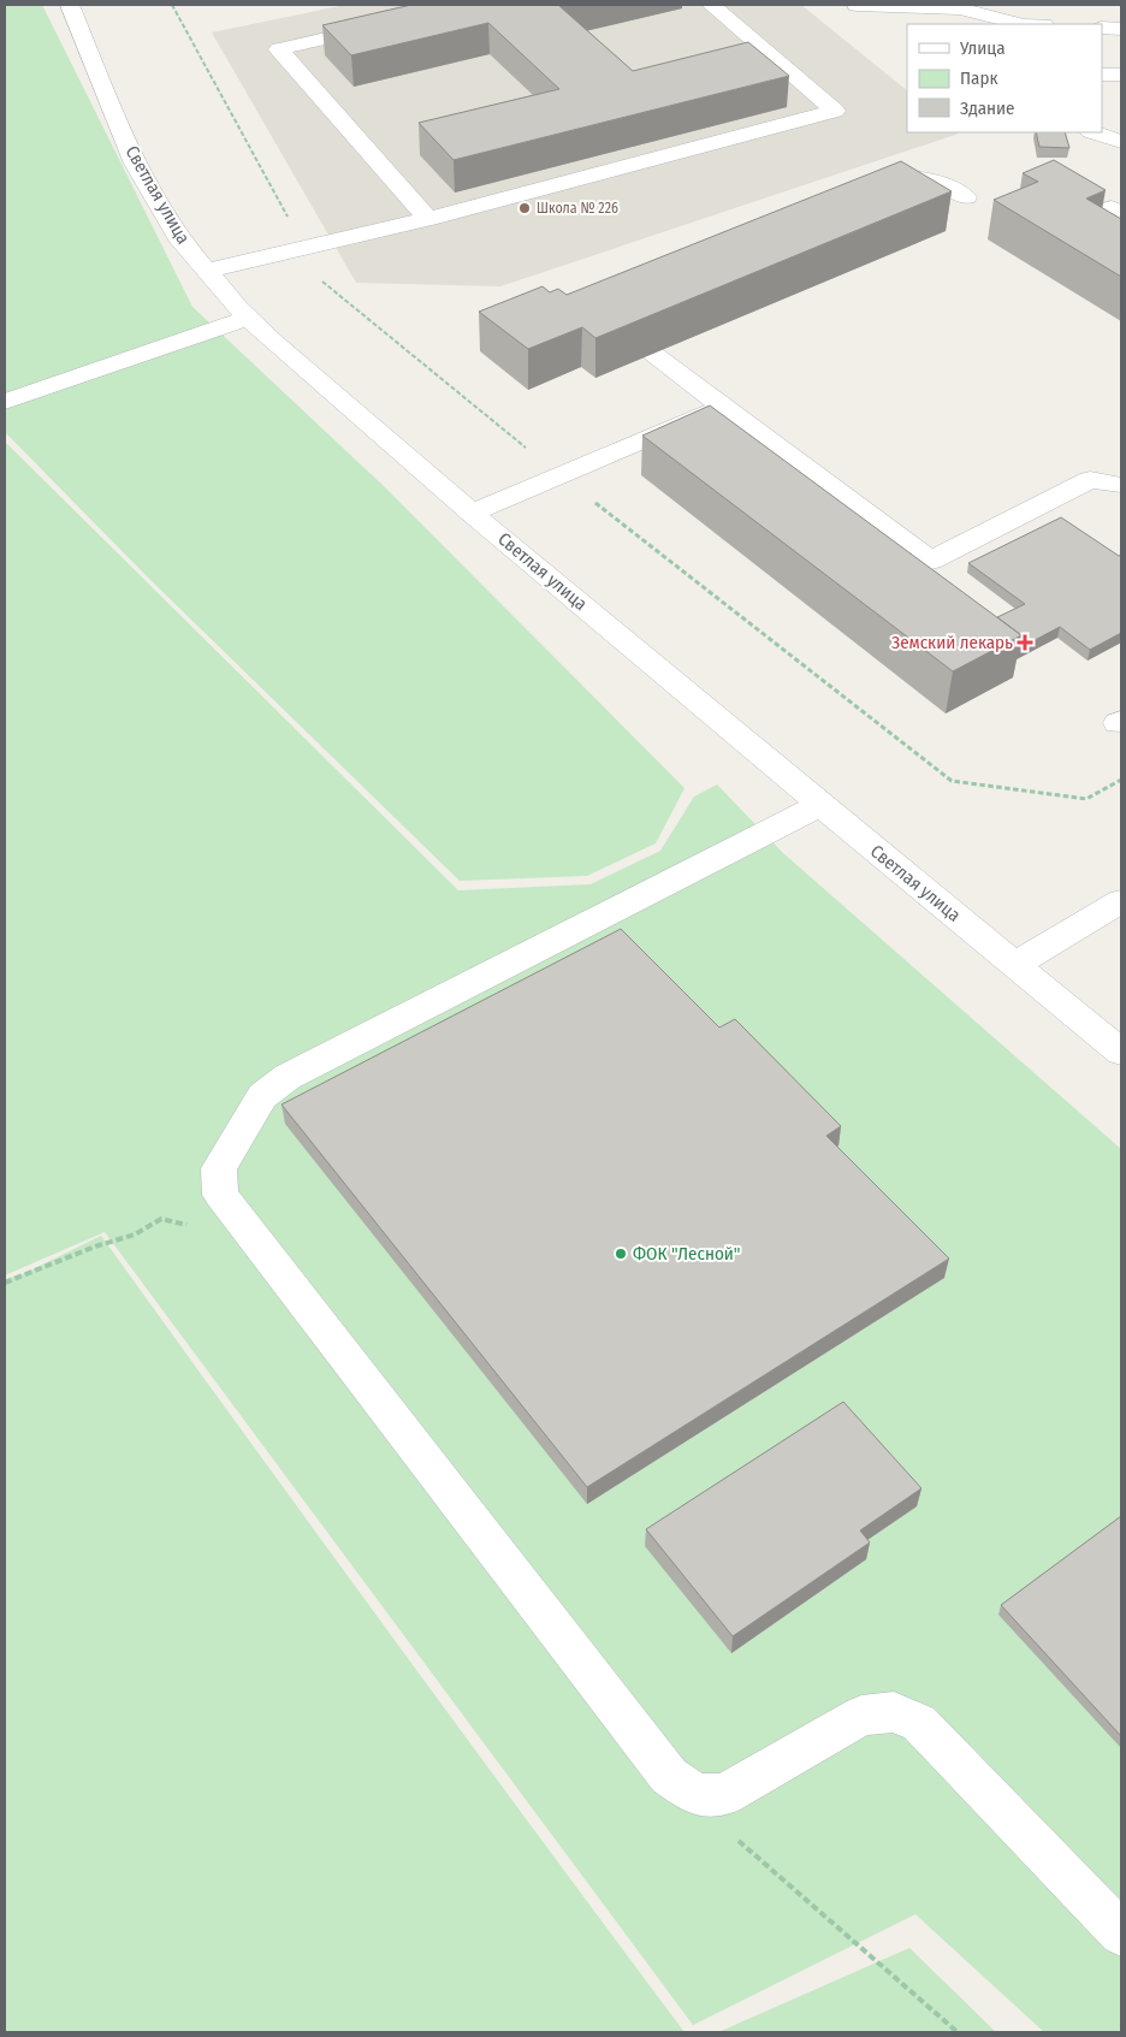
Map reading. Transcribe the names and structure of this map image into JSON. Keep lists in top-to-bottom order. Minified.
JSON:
{"streets":{"street":["Светлая улица"]},"places":{"other":["Школа № 226","ФОК \"Лесной\""],"health":["Земский лекарь"]},"legend":["Улица","Парк","Здание"]}
